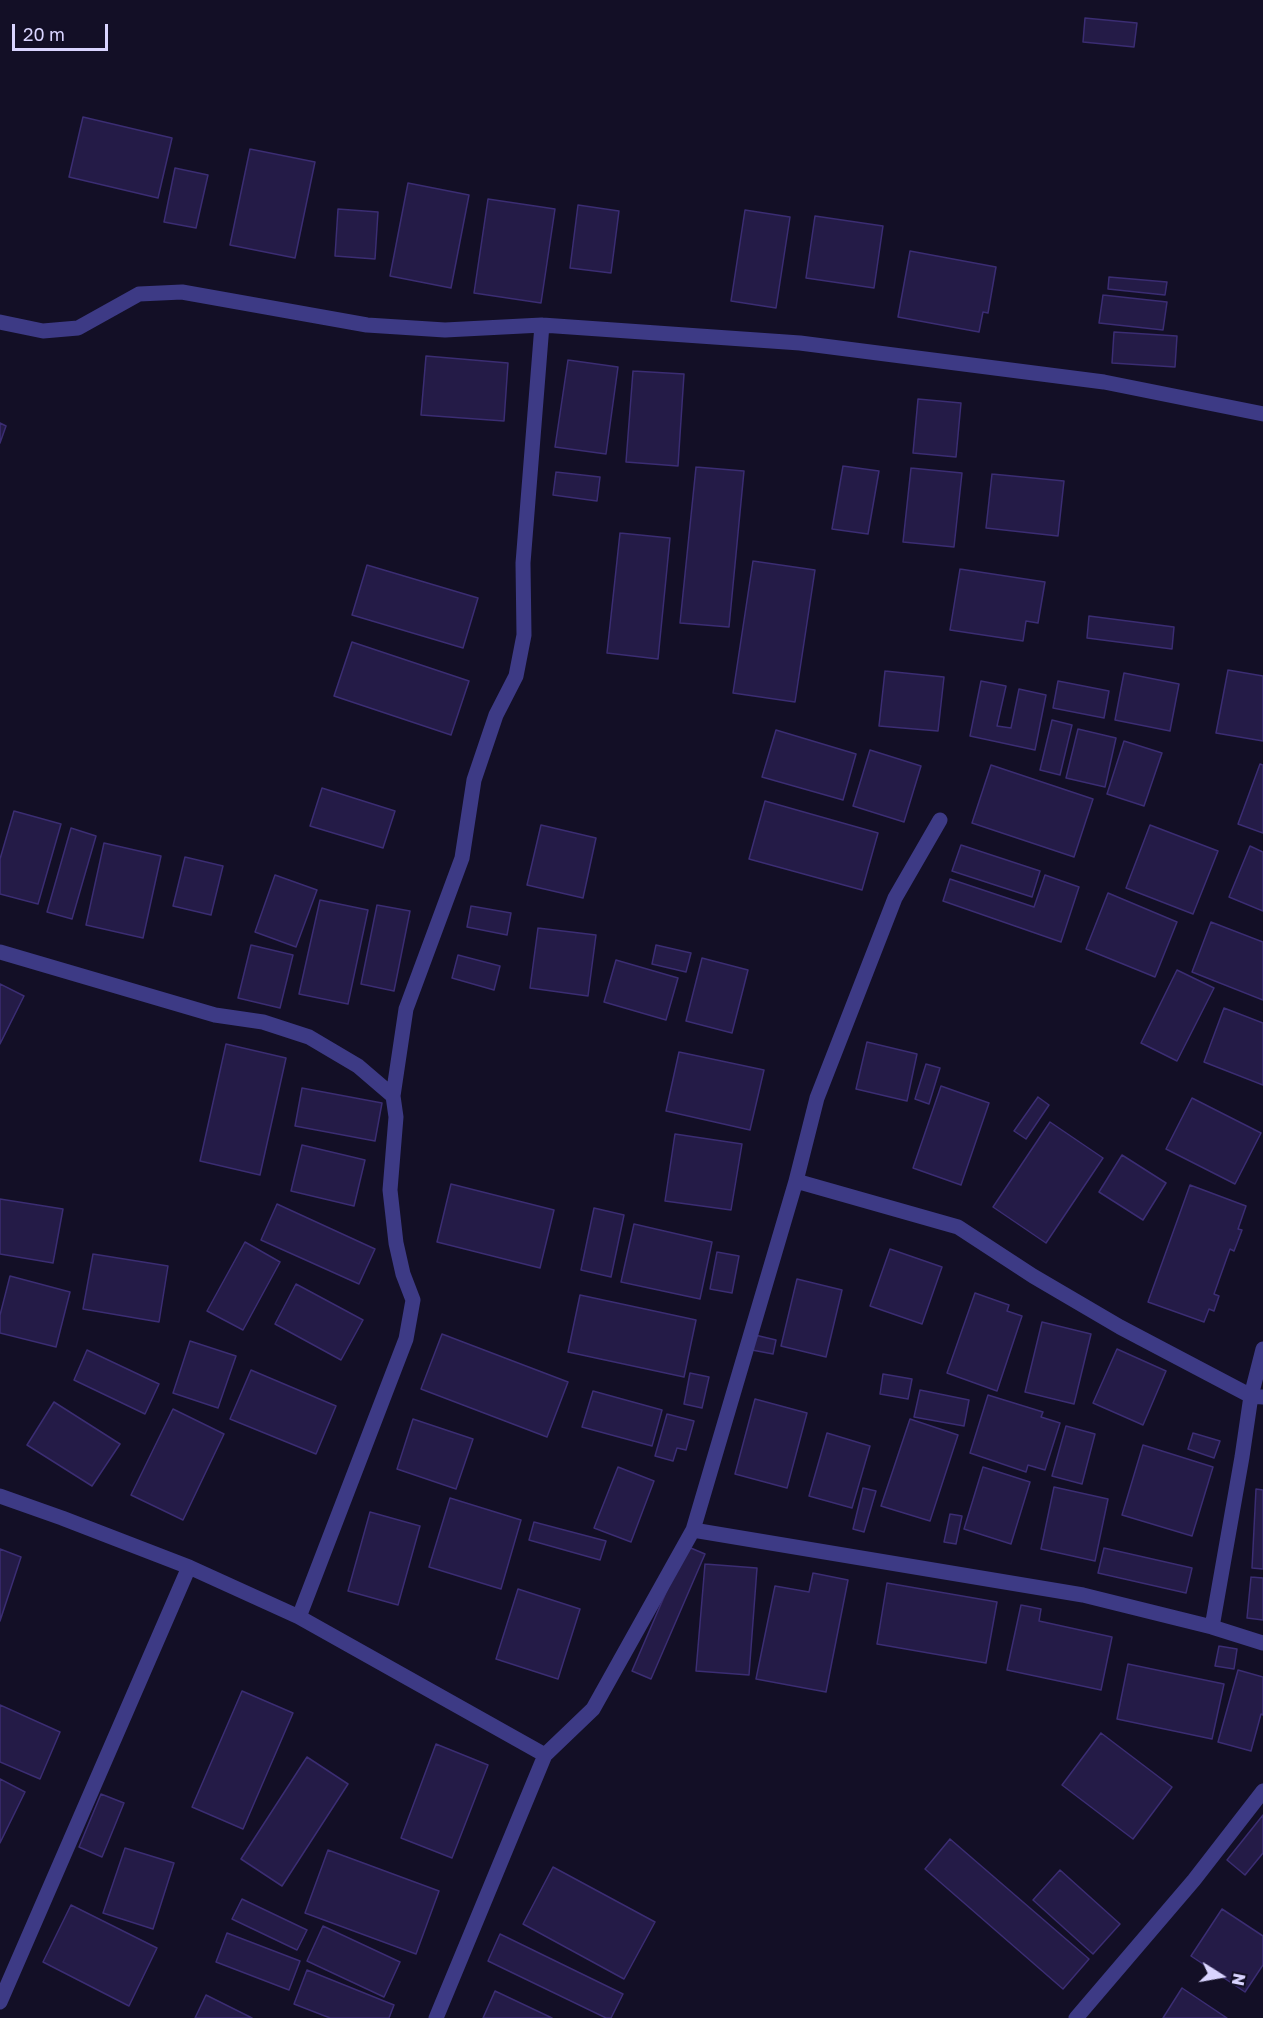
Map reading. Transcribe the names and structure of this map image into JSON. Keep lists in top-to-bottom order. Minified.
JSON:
{"scale_bar":"20 m","north":"right"}
